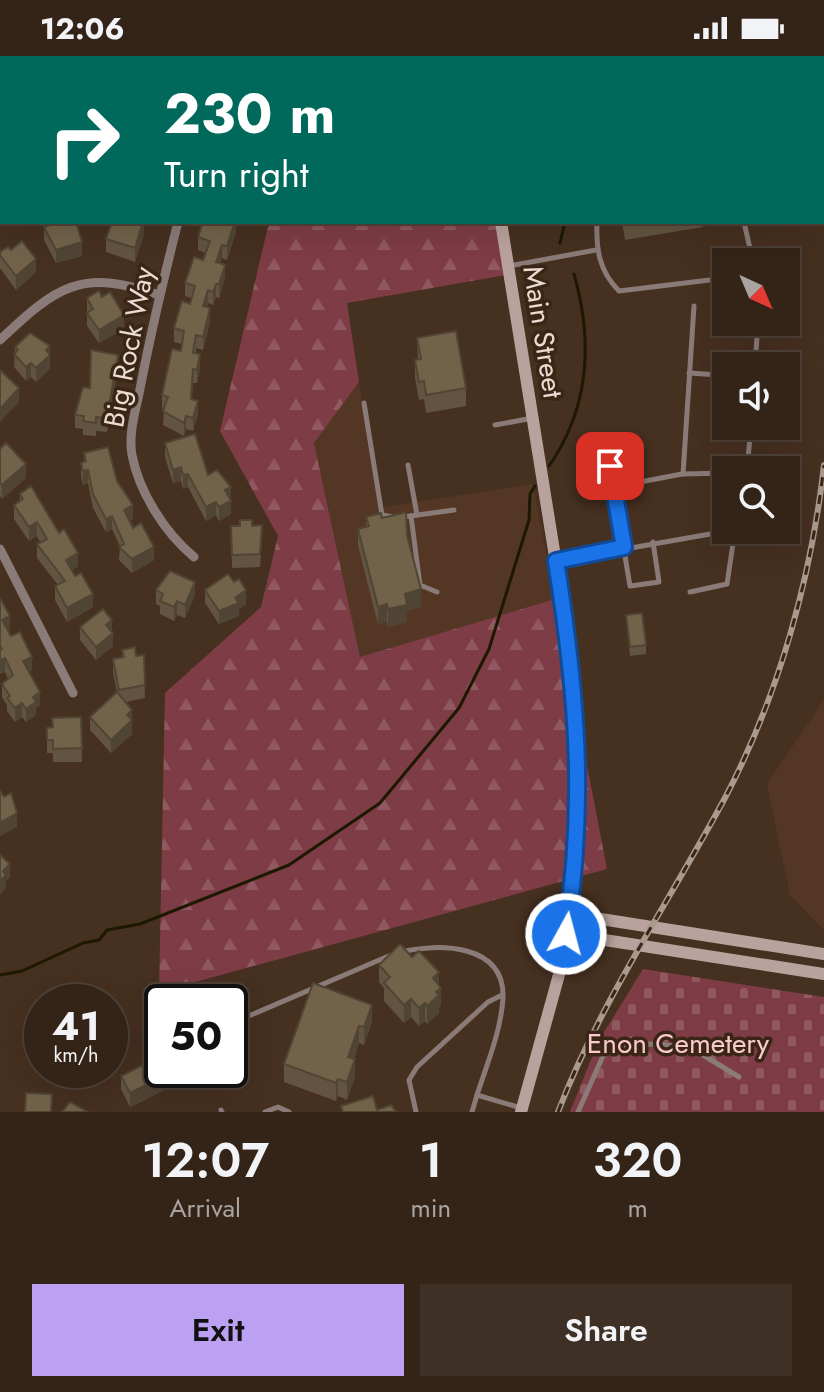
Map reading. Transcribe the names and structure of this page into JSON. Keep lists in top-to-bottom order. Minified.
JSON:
{"streets":{"main road":["Main Street"],"street":["Big Rock Way"]},"parks":["Enon Cemetery"],"north":"bottom right","page":{"status":"12:06","turn":["230 m","Turn right"],"speed":"41 km/h","limit":"50","eta":["12:07","Arrival","1","min","320","m"],"buttons":["Exit","Share"]}}
